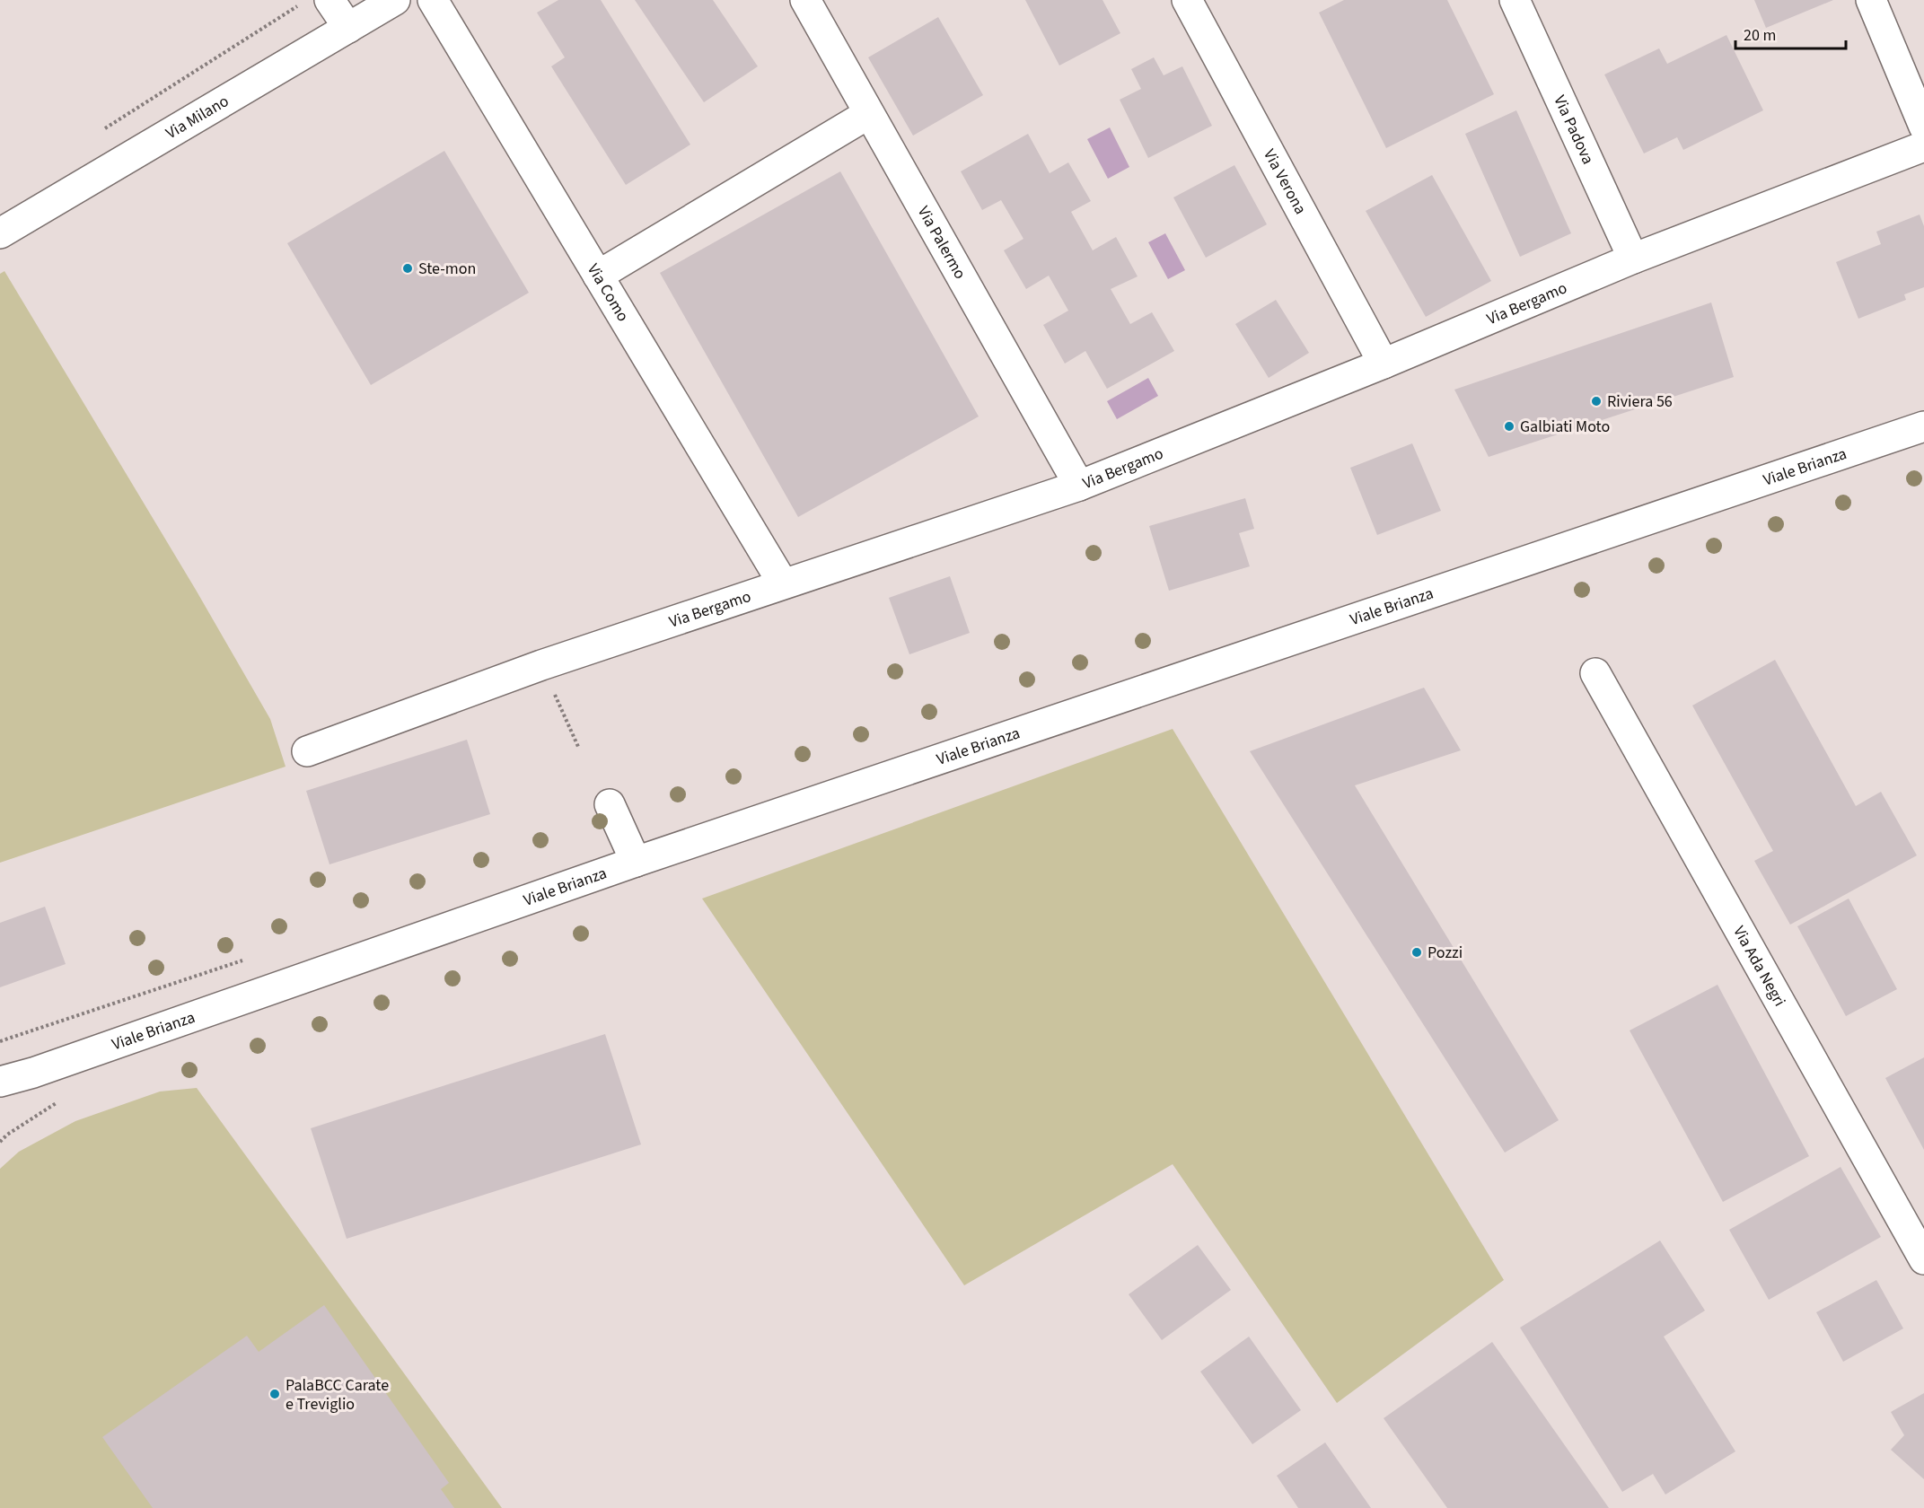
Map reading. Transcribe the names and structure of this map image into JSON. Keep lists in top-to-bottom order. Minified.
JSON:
{"streets":{"street":["Via Milano","Via Padova","Via Verona","Via Palermo","Via Como","Via Bergamo","Viale Brianza","Via Ada Negri"]},"crossings":[["Via Padova","Via Bergamo"],["Via Verona","Via Bergamo"],["Via Palermo","Via Bergamo"],["Via Como","Via Bergamo"]],"places":["Ste-mon","Riviera 56","Galbiati Moto","Pozzi","PalaBCC Carate e Treviglio"],"scale_bar":"20 m"}
